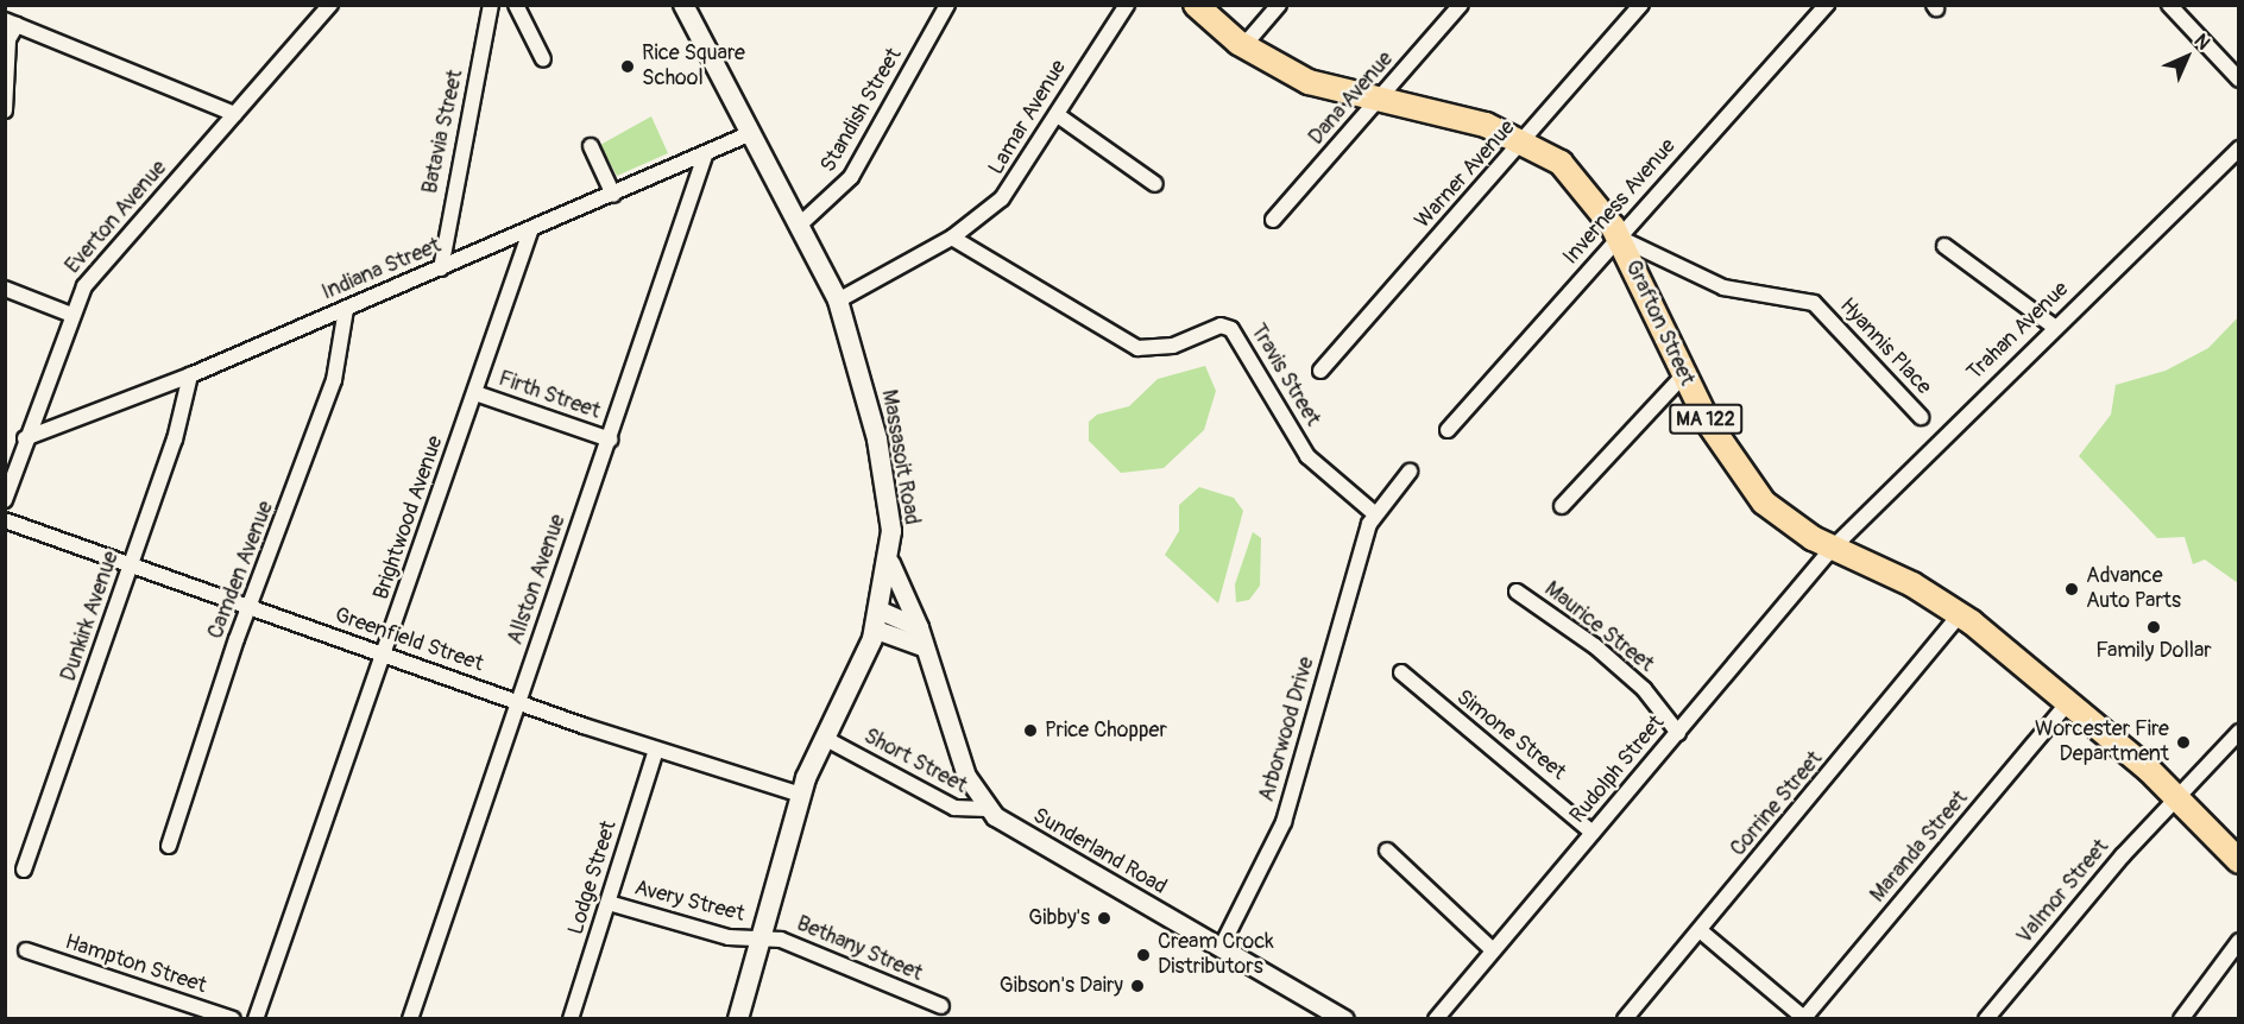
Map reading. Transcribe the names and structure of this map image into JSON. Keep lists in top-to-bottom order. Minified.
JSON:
{"streets":{"highway":["Grafton Street","MA 122"],"main road":["Massasoit Road"],"street":["Dana Avenue","Standish Street","Lamar Avenue","Batavia Street","Warner Avenue","Inverness Avenue","Everton Avenue","Indiana Street","Trahan Avenue","Hyannis Place","Travis Street","Firth Street","Brightwood Avenue","Camden Avenue","Allston Avenue","Dunkirk Avenue","Maurice Street","Greenfield Street","Arborwood Drive","Simone Street","Short Street","Rudolph Street","Corrine Street","Maranda Street","Sunderland Road","Lodge Street","Valmor Street","Avery Street","Bethany Street","Hampton Street"]},"crossings":[["Dana Avenue","Grafton Street"],["Standish Street","Massasoit Road"],["Lamar Avenue","Travis Street"],["Lamar Avenue","Massasoit Road"],["Batavia Street","Indiana Street"],["Warner Avenue","Grafton Street"],["Inverness Avenue","Grafton Street"],["Inverness Avenue","Hyannis Place"],["Everton Avenue","Indiana Street"],["Indiana Street","Massasoit Road"],["Indiana Street","Brightwood Avenue"],["Indiana Street","Camden Avenue"],["Indiana Street","Allston Avenue"],["Indiana Street","Dunkirk Avenue"],["Grafton Street","Trahan Avenue"],["Grafton Street","Hyannis Place"],["Grafton Street","Rudolph Street"],["Grafton Street","Corrine Street"],["Grafton Street","Maranda Street"],["Grafton Street","Valmor Street"],["Trahan Avenue","Rudolph Street"],["Travis Street","Arborwood Drive"],["Firth Street","Brightwood Avenue"],["Firth Street","Allston Avenue"],["Massasoit Road","Greenfield Street"],["Massasoit Road","Short Street"],["Massasoit Road","Sunderland Road"],["Massasoit Road","Avery Street"],["Massasoit Road","Bethany Street"],["Brightwood Avenue","Greenfield Street"],["Camden Avenue","Greenfield Street"],["Allston Avenue","Greenfield Street"],["Dunkirk Avenue","Greenfield Street"],["Maurice Street","Rudolph Street"],["Greenfield Street","Lodge Street"],["Arborwood Drive","Sunderland Road"],["Simone Street","Rudolph Street"],["Short Street","Sunderland Road"],["Lodge Street","Avery Street"],["Avery Street","Bethany Street"]],"places":["Rice Square School","Advance Auto Parts","Family Dollar","Price Chopper","Worcester Fire Department","Gibby's","Cream Crock Distributors","Gibson's Dairy"],"north":"top right"}
